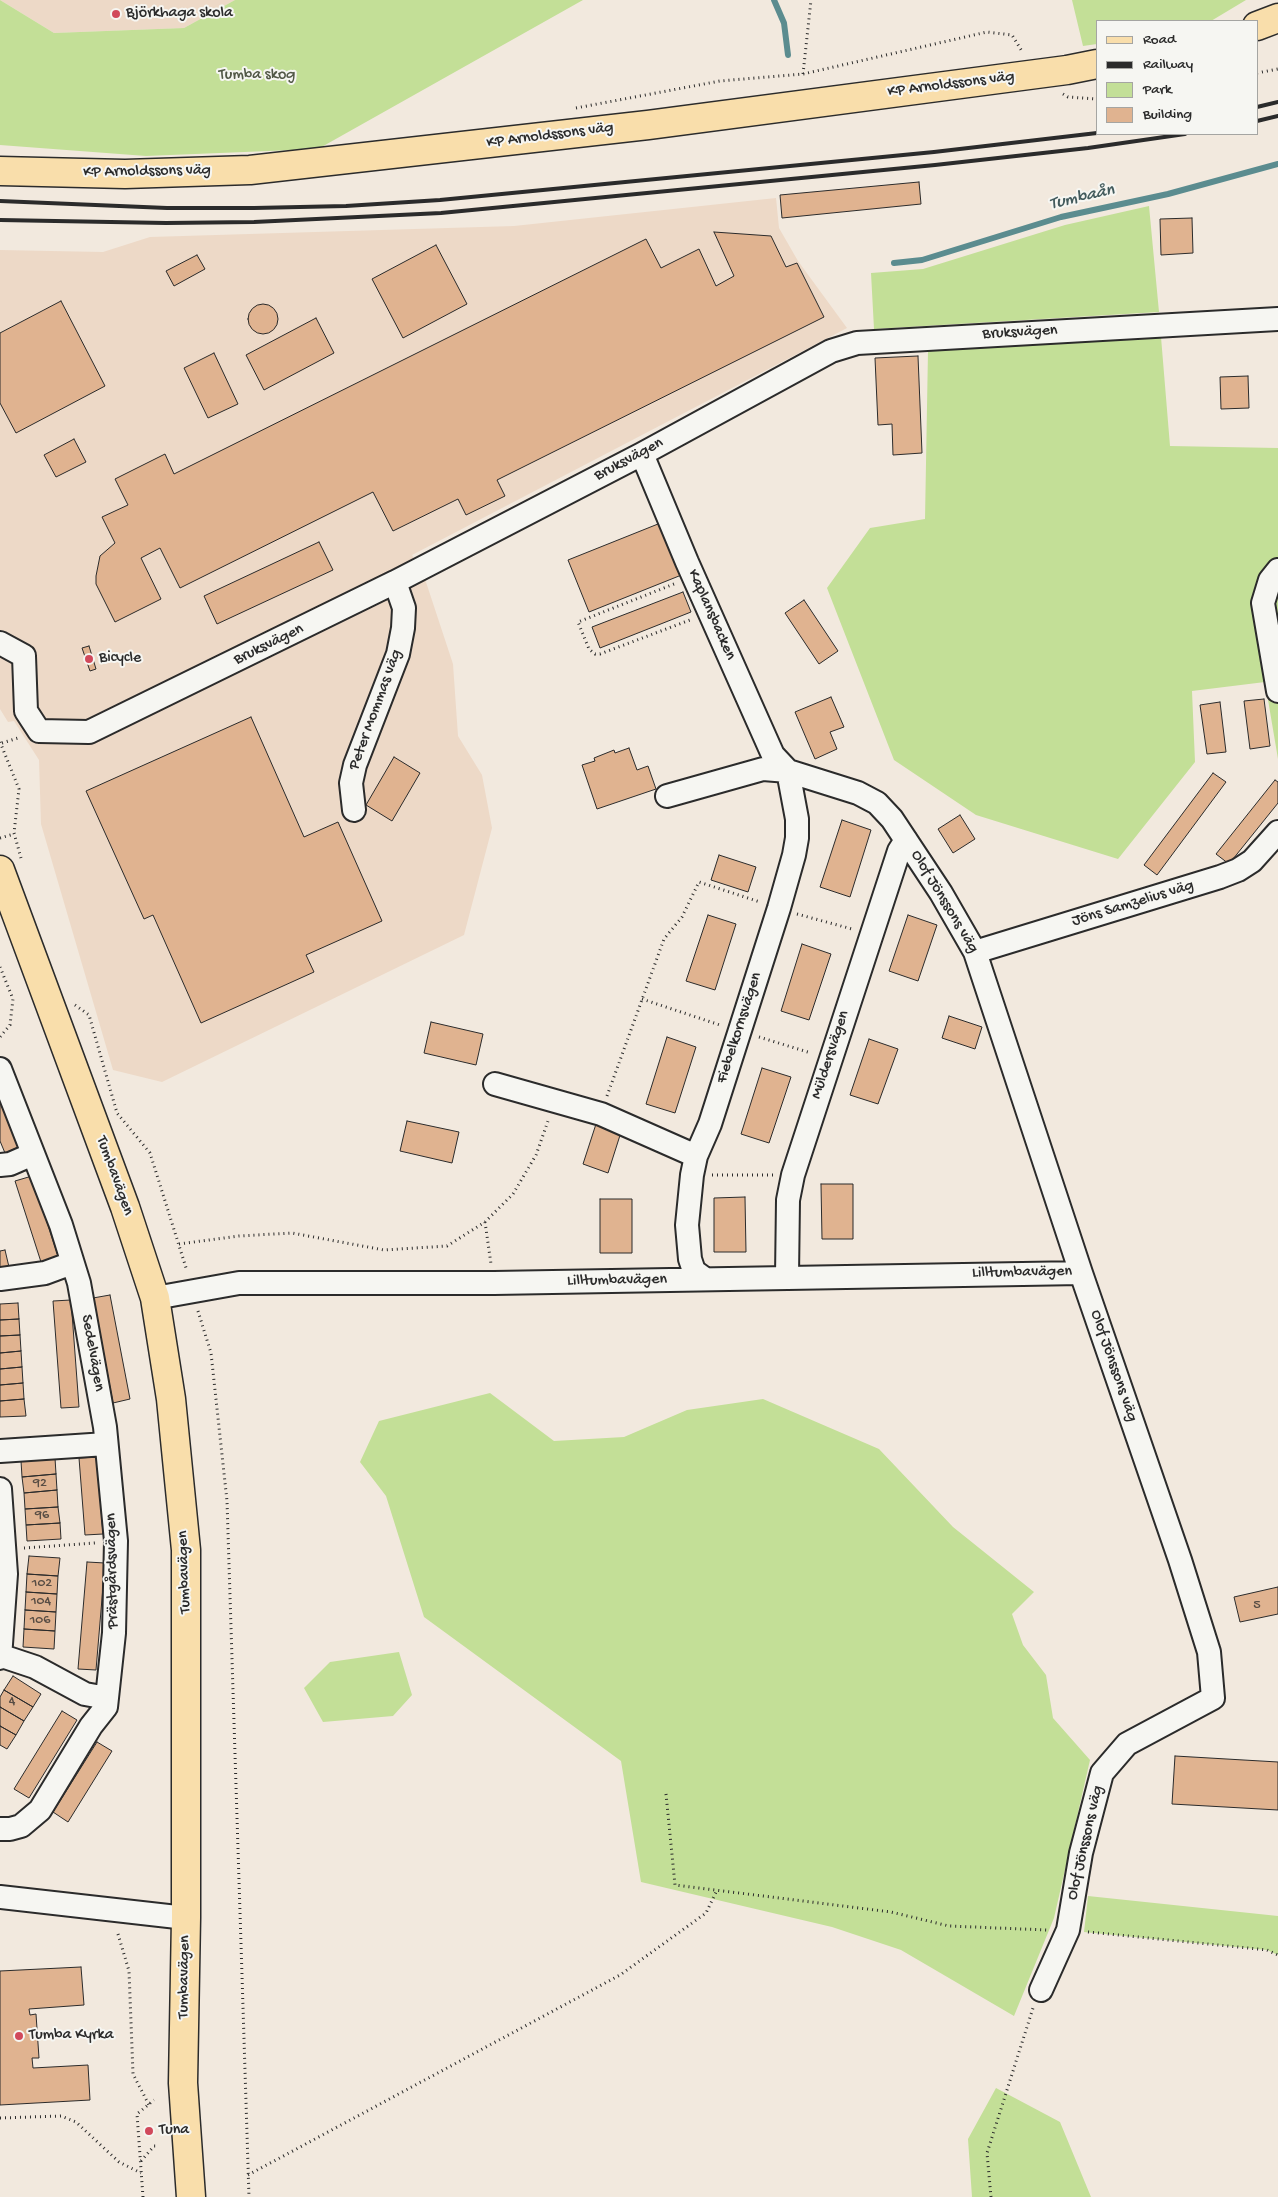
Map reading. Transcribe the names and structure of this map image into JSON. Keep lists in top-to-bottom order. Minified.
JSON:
{"streets":{"main road":["KP Arnoldssons väg","Tumbavägen"],"street":["Bruksvägen","Kaplansbacken","Peter Mommas väg","Olof Jönssons väg","Jöns Samzelius väg","Fiebelkornsvägen","Müldersvägen","Lilltumbavägen","Sedelvägen","Prästgårdsvägen"]},"crossings":[["Bruksvägen","Kaplansbacken"],["Bruksvägen","Peter Mommas väg"],["Kaplansbacken","Olof Jönssons väg"],["Kaplansbacken","Fiebelkornsvägen"],["Olof Jönssons väg","Jöns Samzelius väg"],["Olof Jönssons väg","Fiebelkornsvägen"],["Olof Jönssons väg","Müldersvägen"],["Olof Jönssons väg","Lilltumbavägen"],["Fiebelkornsvägen","Lilltumbavägen"],["Müldersvägen","Lilltumbavägen"],["Tumbavägen","Lilltumbavägen"],["Sedelvägen","Prästgårdsvägen"]],"water":["Tumbaån"],"parks":["Tumba skog"],"places":["Björkhaga skola","Bicycle","Tumba Kyrka","Tuna"],"house_numbers":["92","96","102","104","5","106","4"],"legend":["Road","Railway","Park","Building"]}
